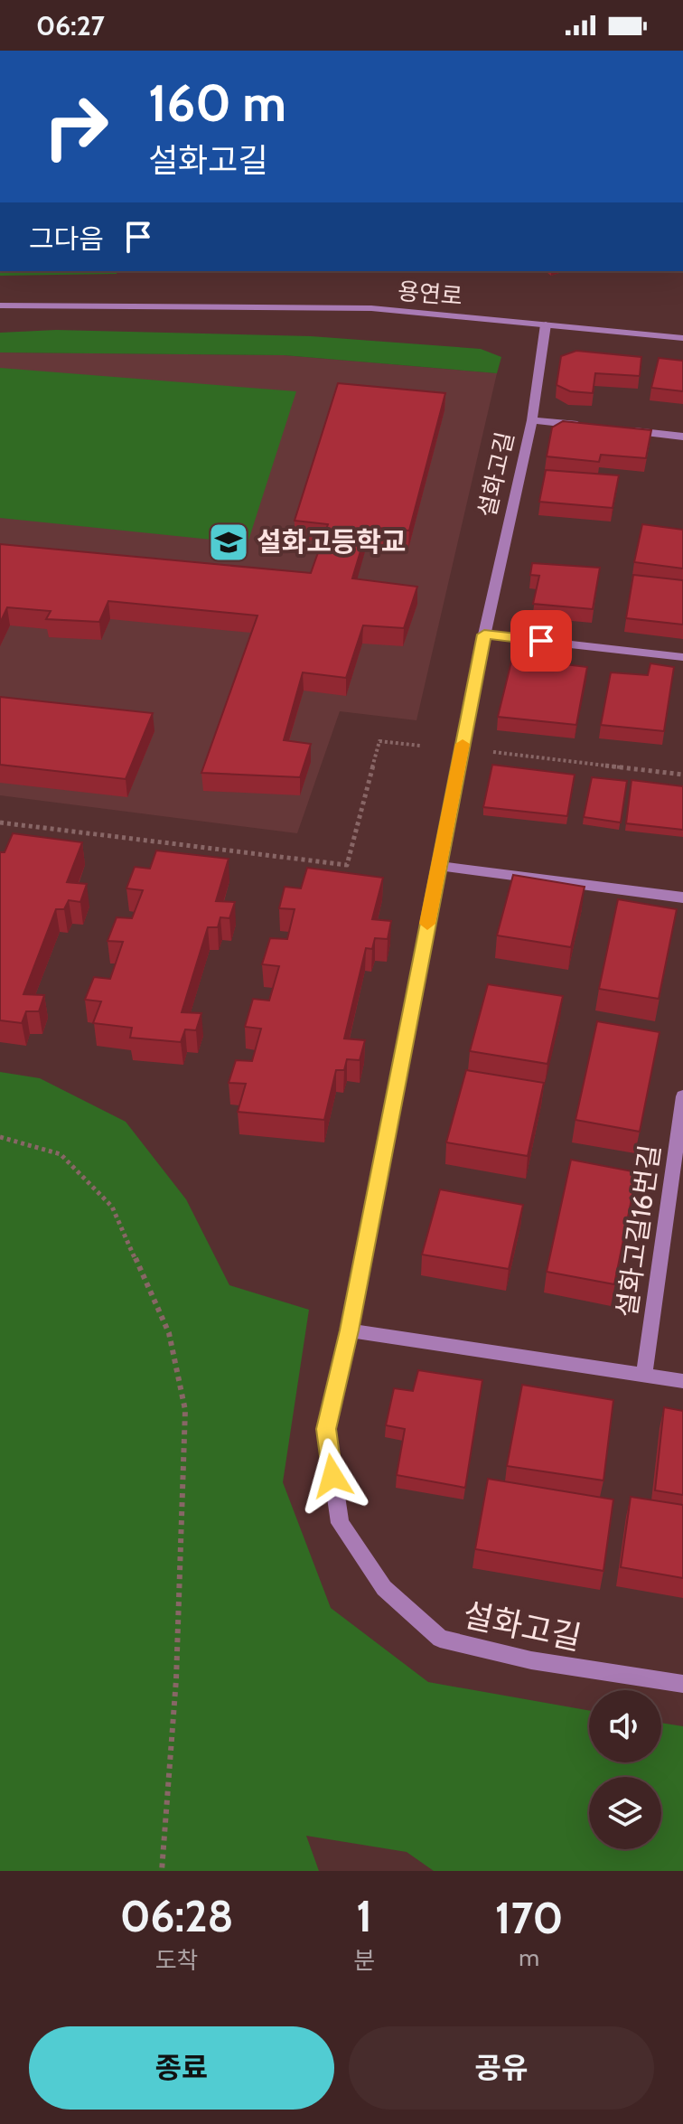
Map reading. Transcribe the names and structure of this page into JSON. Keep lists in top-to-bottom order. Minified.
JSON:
{"streets":{"street":["용연로","설화고길","설화고길16번길"]},"crossings":[["용연로","설화고길"]],"places":{"school or university":["설화고등학교"]},"page":{"status":"06:27","turn":["160 m","설화고길"],"then":"그다음","eta":["06:28","도착","1","분","170","m"],"buttons":["종료","공유"]}}
